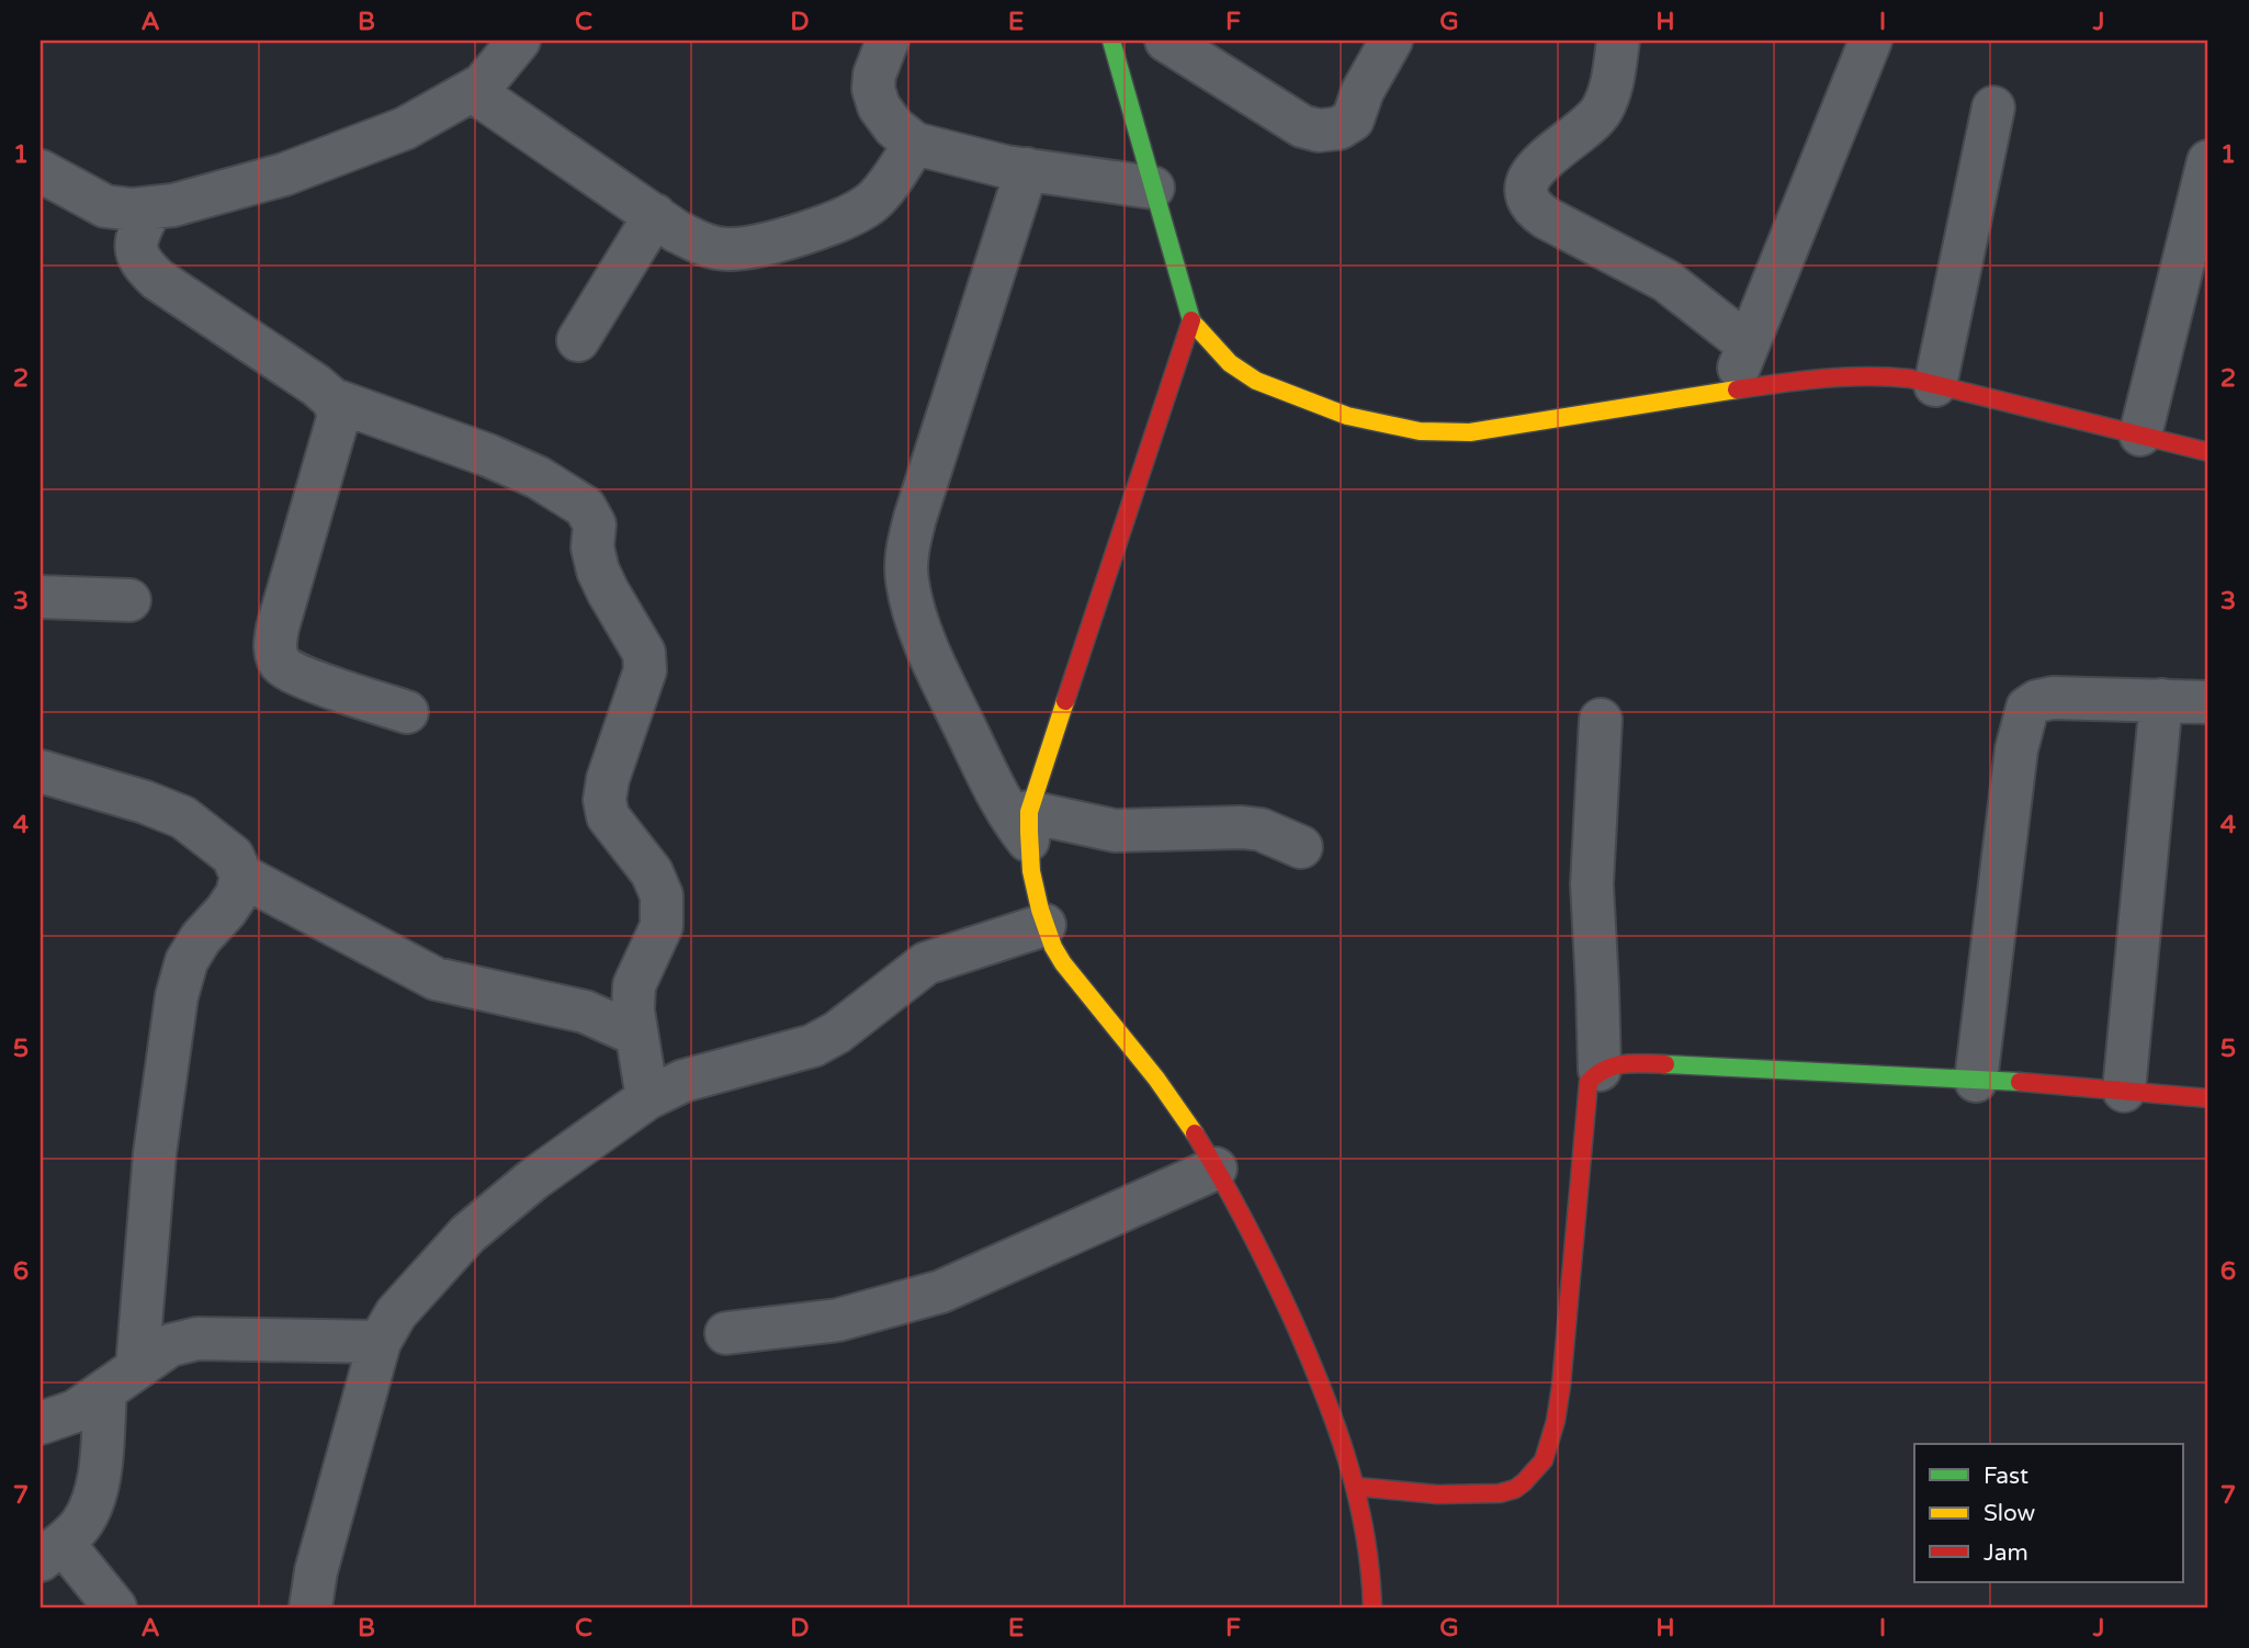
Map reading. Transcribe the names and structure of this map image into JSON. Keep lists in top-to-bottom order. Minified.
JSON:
{"legend":["Fast","Slow","Jam"],"grid":{"columns":["A","B","C","D","E","F","G","H","I","J"],"rows":["1","2","3","4","5","6","7"]}}
